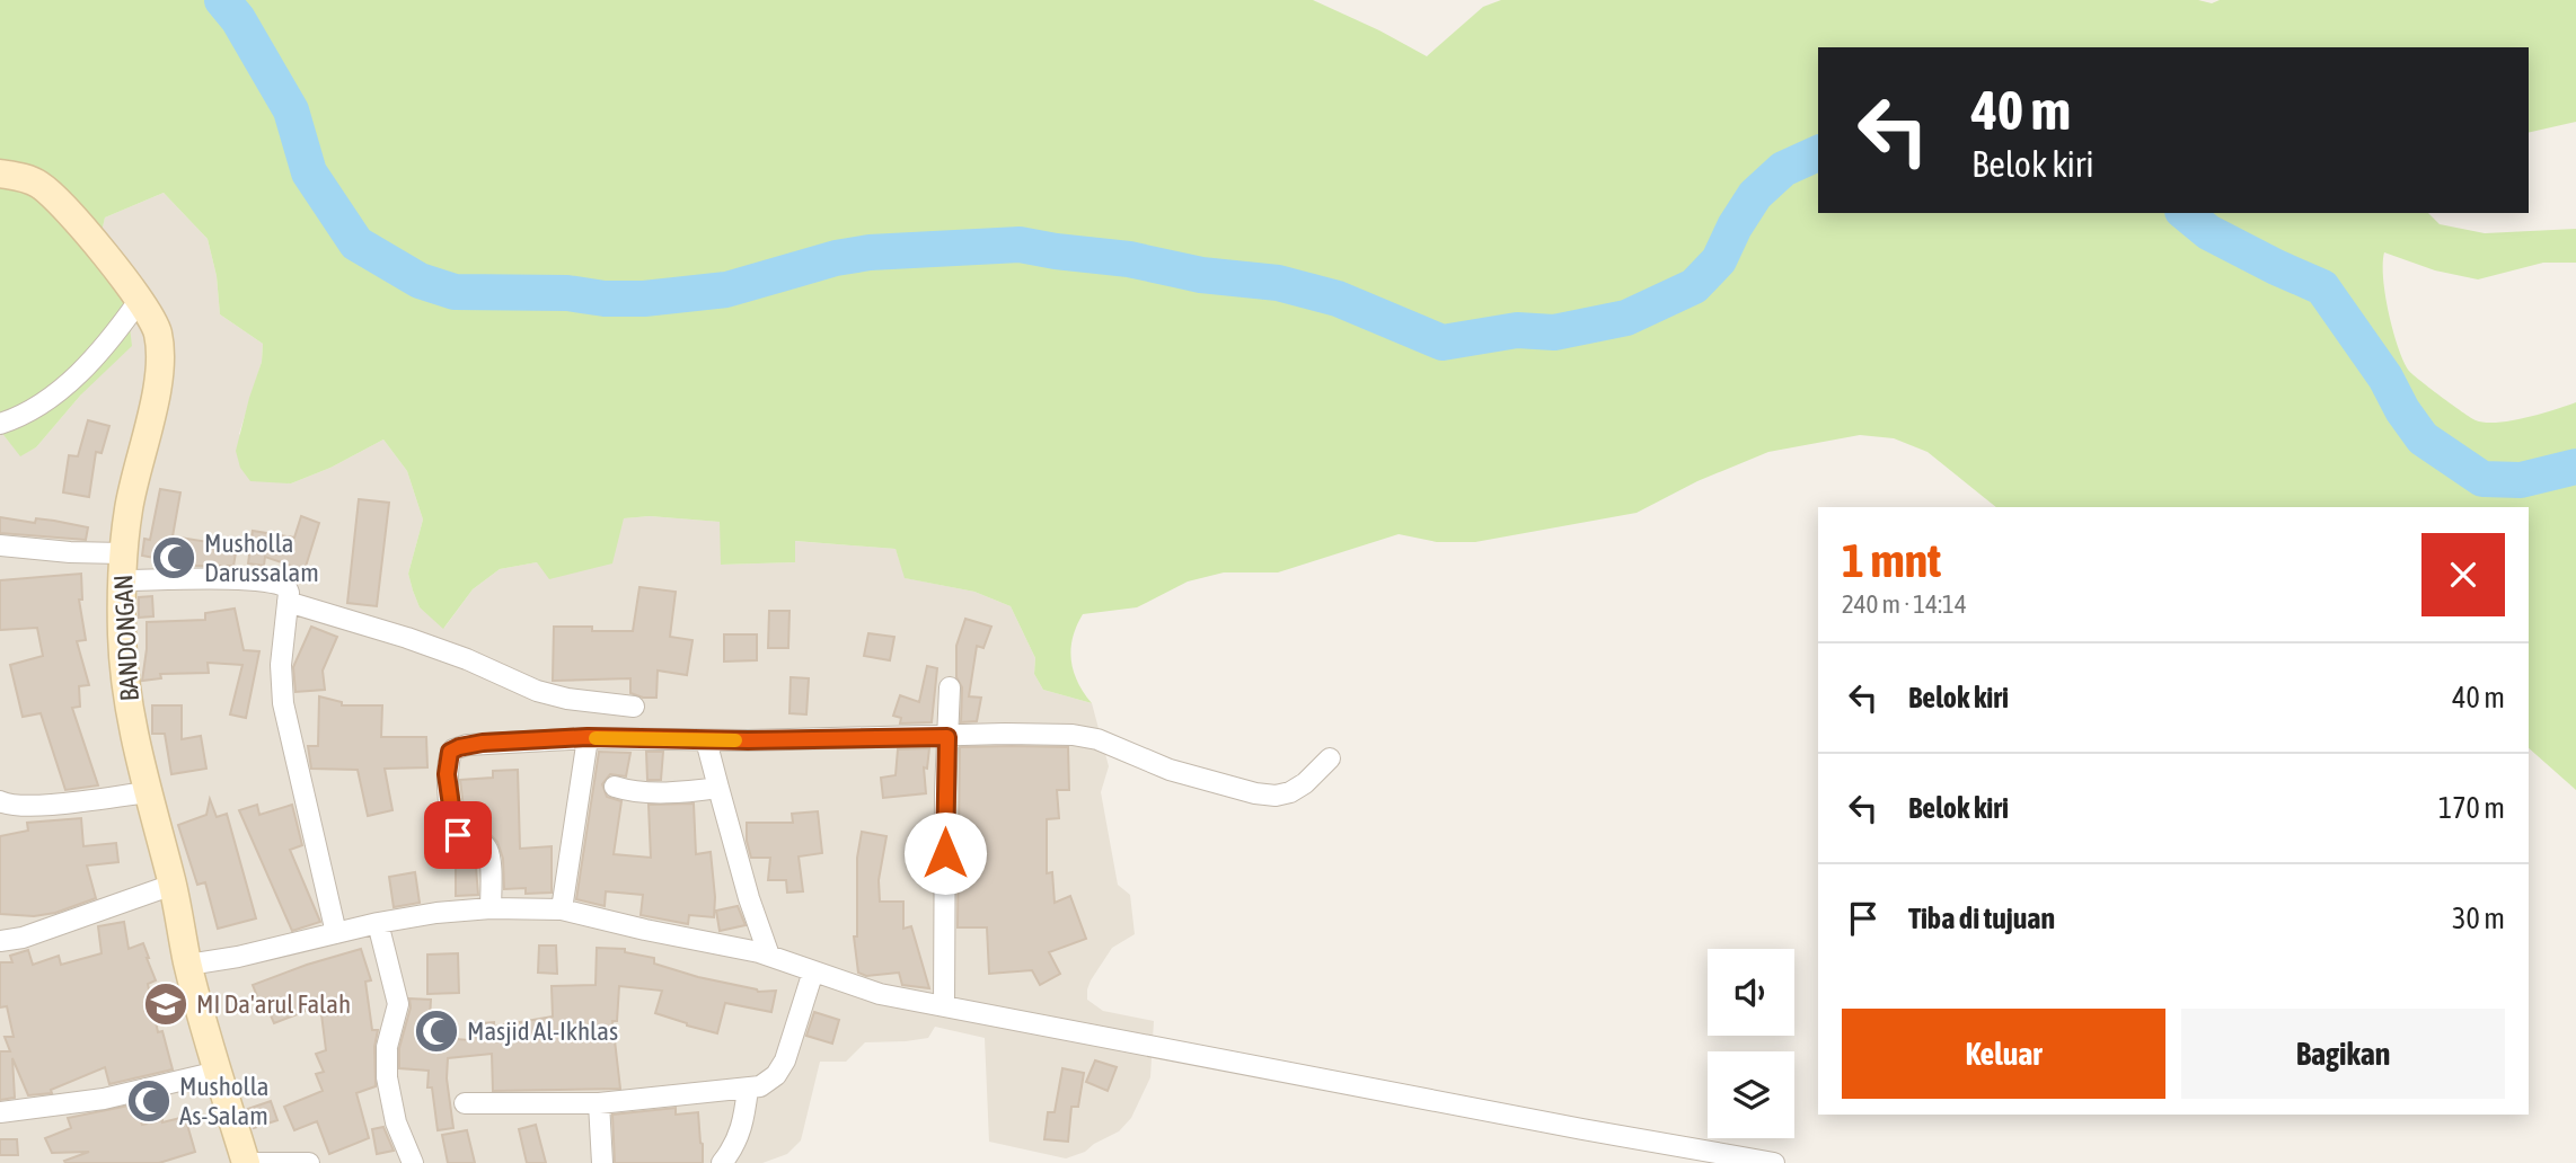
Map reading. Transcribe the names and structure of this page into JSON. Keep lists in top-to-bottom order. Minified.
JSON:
{"streets":{"street":["BANDONGAN"]},"places":{"mosque":["Musholla Darussalam","Masjid Al-Ikhlas","Musholla As-Salam"],"school or university":["MI Da'arul Falah"]},"page":{"turn":["40 m","Belok kiri"],"heading":["1 mnt","240 m · 14:14"],"list":[{"name":"Belok kiri","value":"40 m"},{"name":"Belok kiri","value":"170 m"},{"name":"Tiba di tujuan","value":"30 m"}],"buttons":["Keluar","Bagikan"]}}
